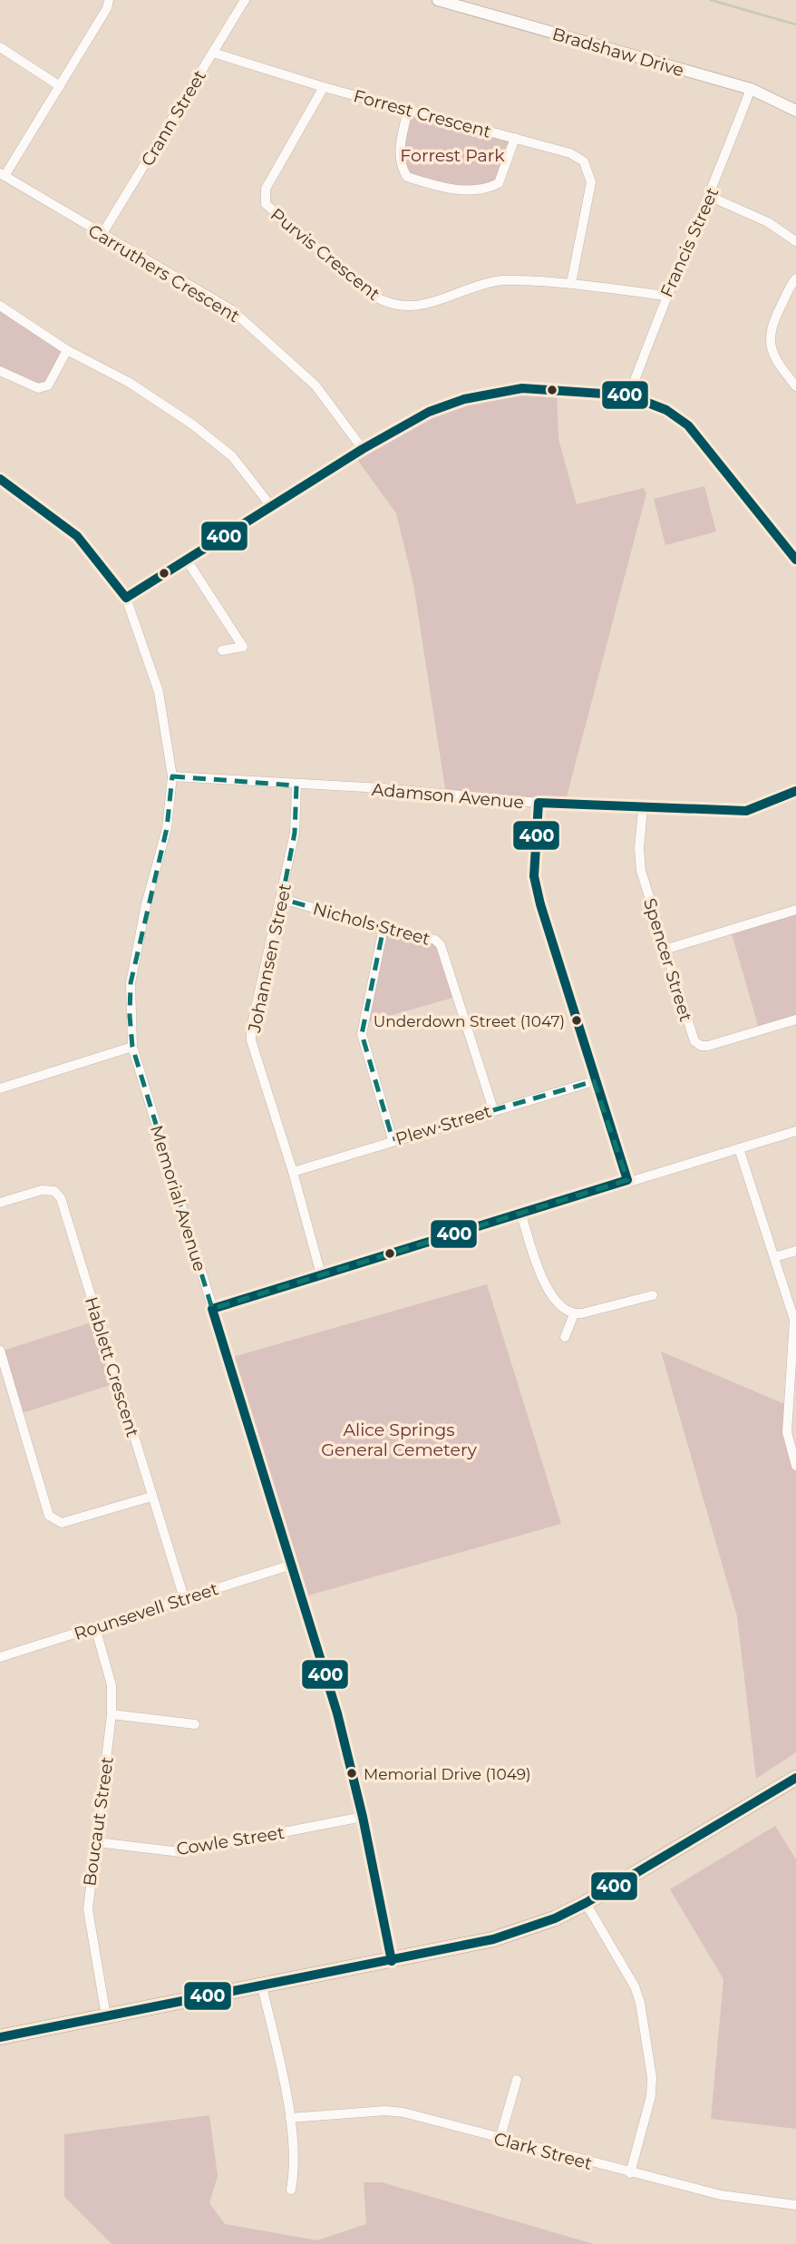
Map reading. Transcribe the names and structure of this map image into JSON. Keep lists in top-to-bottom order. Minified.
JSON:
{"streets":{"street":["Bradshaw Drive","Forrest Crescent","Crann Street","Francis Street","Purvis Crescent","Carruthers Crescent","Adamson Avenue","Nichols Street","Johannsen Street","Spencer Street","Plew Street","Memorial Avenue","Hablett Crescent","Rounsevell Street","Boucaut Street","Cowle Street","Clark Street"]},"crossings":[["Bradshaw Drive","Francis Street"],["Forrest Crescent","Crann Street"],["Forrest Crescent","Purvis Crescent"],["Crann Street","Carruthers Crescent"],["Francis Street","Purvis Crescent"],["Adamson Avenue","Johannsen Street"],["Adamson Avenue","Spencer Street"],["Adamson Avenue","Memorial Avenue"],["Nichols Street","Johannsen Street"],["Nichols Street","Plew Street"],["Johannsen Street","Plew Street"],["Memorial Avenue","Rounsevell Street"],["Memorial Avenue","Cowle Street"],["Hablett Crescent","Rounsevell Street"],["Rounsevell Street","Boucaut Street"],["Boucaut Street","Cowle Street"]],"parks":["Forrest Park","Alice Springs General Cemetery"],"places":["Underdown Street (1047)","Memorial Drive (1049)"],"lines":["transit line 400"]}
